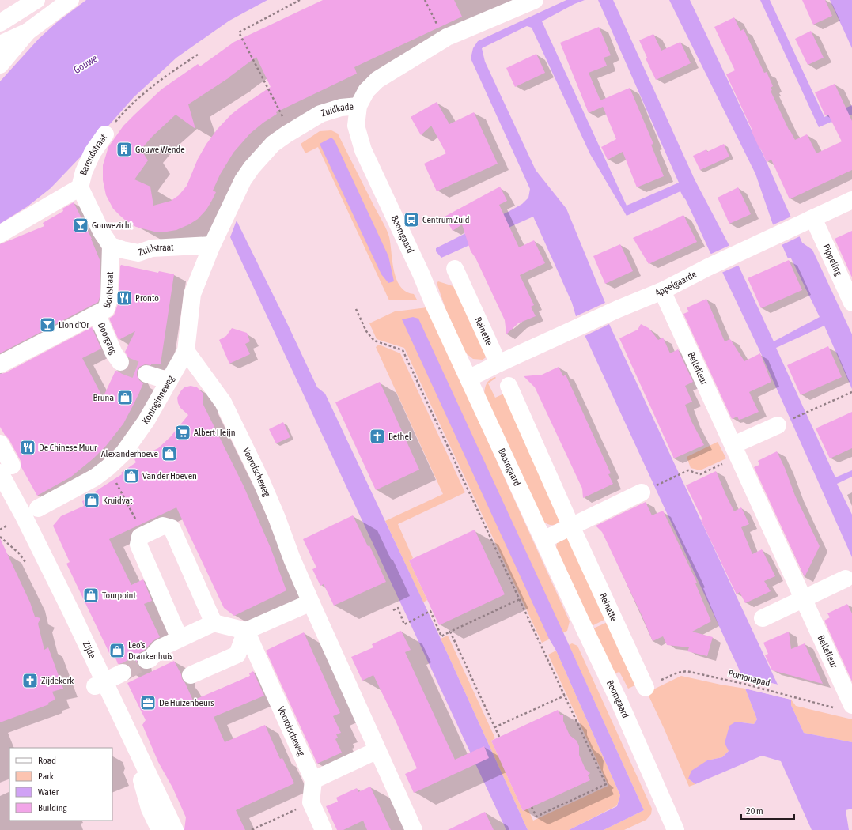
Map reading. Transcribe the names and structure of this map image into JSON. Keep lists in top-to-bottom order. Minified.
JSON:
{"streets":{"street":["Zuidkade","Barendstraat","Boomgaard","Zuidstraat","Pippeling","Appelgaarde","Bootstraat","Reinette","Doorgang","Bellefleur","Koninginneweg","Voorofscheweg","Zijde"],"path":["Pomonapad"]},"crossings":[["Zuidkade","Boomgaard"],["Zuidkade","Zuidstraat"],["Zuidkade","Koninginneweg"],["Zuidstraat","Bootstraat"],["Zuidstraat","Koninginneweg"],["Pippeling","Appelgaarde"],["Appelgaarde","Reinette"],["Appelgaarde","Bellefleur"],["Bootstraat","Doorgang"],["Reinette","Pomonapad"],["Koninginneweg","Voorofscheweg"]],"water":["Gouwe"],"places":{"building":["Gouwe Wende"],"bus stop":["Centrum Zuid"],"bar":["Gouwezicht","Lion d'Or"],"restaurant":["Pronto","De Chinese Muur"],"shop":["Bruna","Alexanderhoeve","Van der Hoeven","Kruidvat","Tourpoint","Leo's Drankenhuis"],"supermarket":["Albert Heijn"],"church":["Bethel","Zijdekerk"],"office":["De Huizenbeurs"]},"legend":["Road","Park","Water","Building"],"scale_bar":"20 m"}
